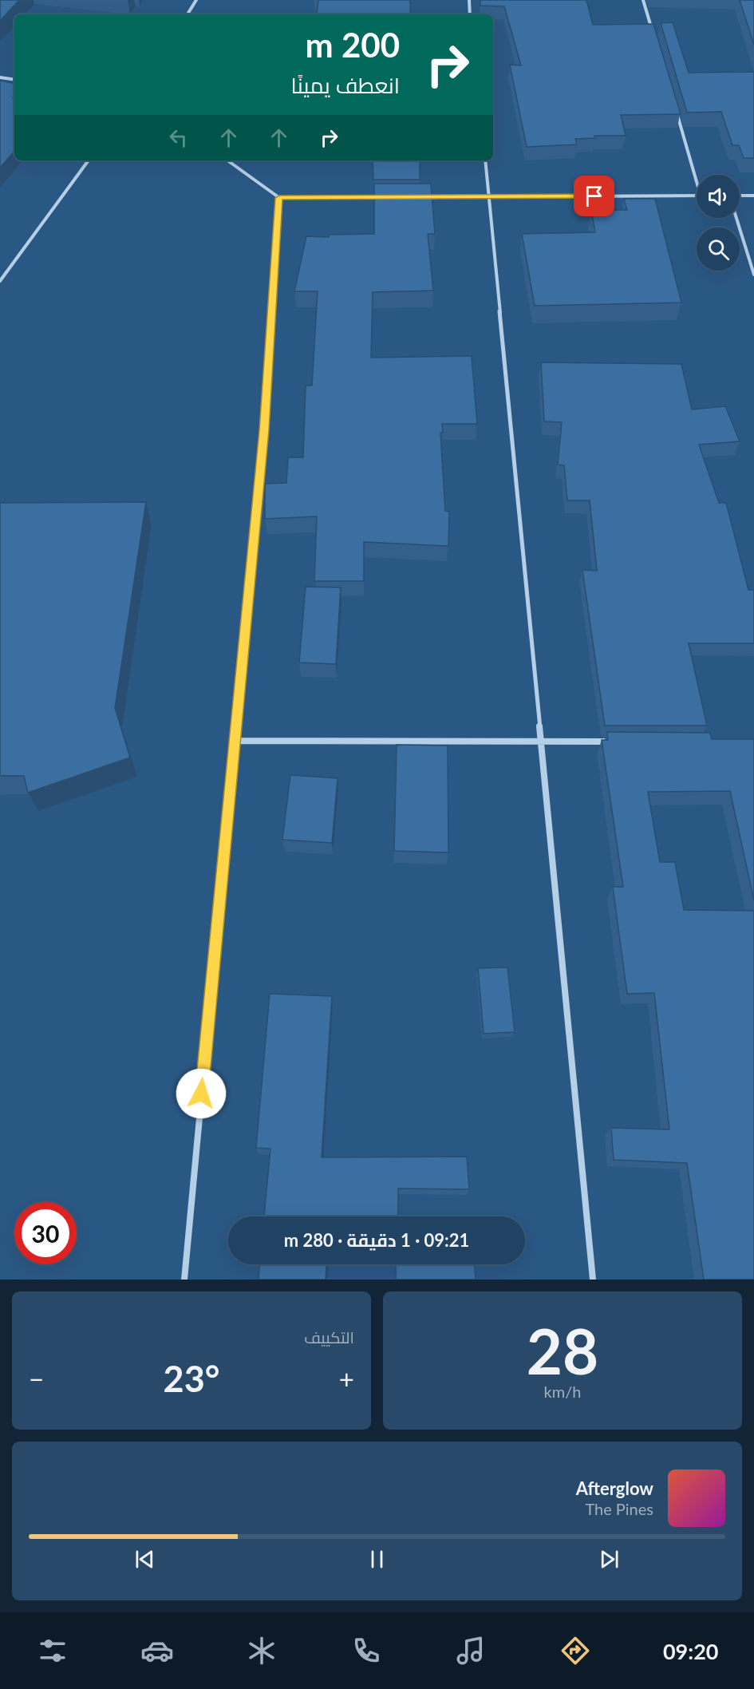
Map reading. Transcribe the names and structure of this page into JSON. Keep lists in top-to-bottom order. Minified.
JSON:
{"page":{"turn":["200 m","انعطف يمينًا"],"limit":"30","trip":"09:21 · 1 دقيقة · 280 m","tile":[["28","km/h"],"التكييف"],"heat":["−","23°","+"],"song":["Afterglow","The Pines"],"tabs":"09:20"}}
